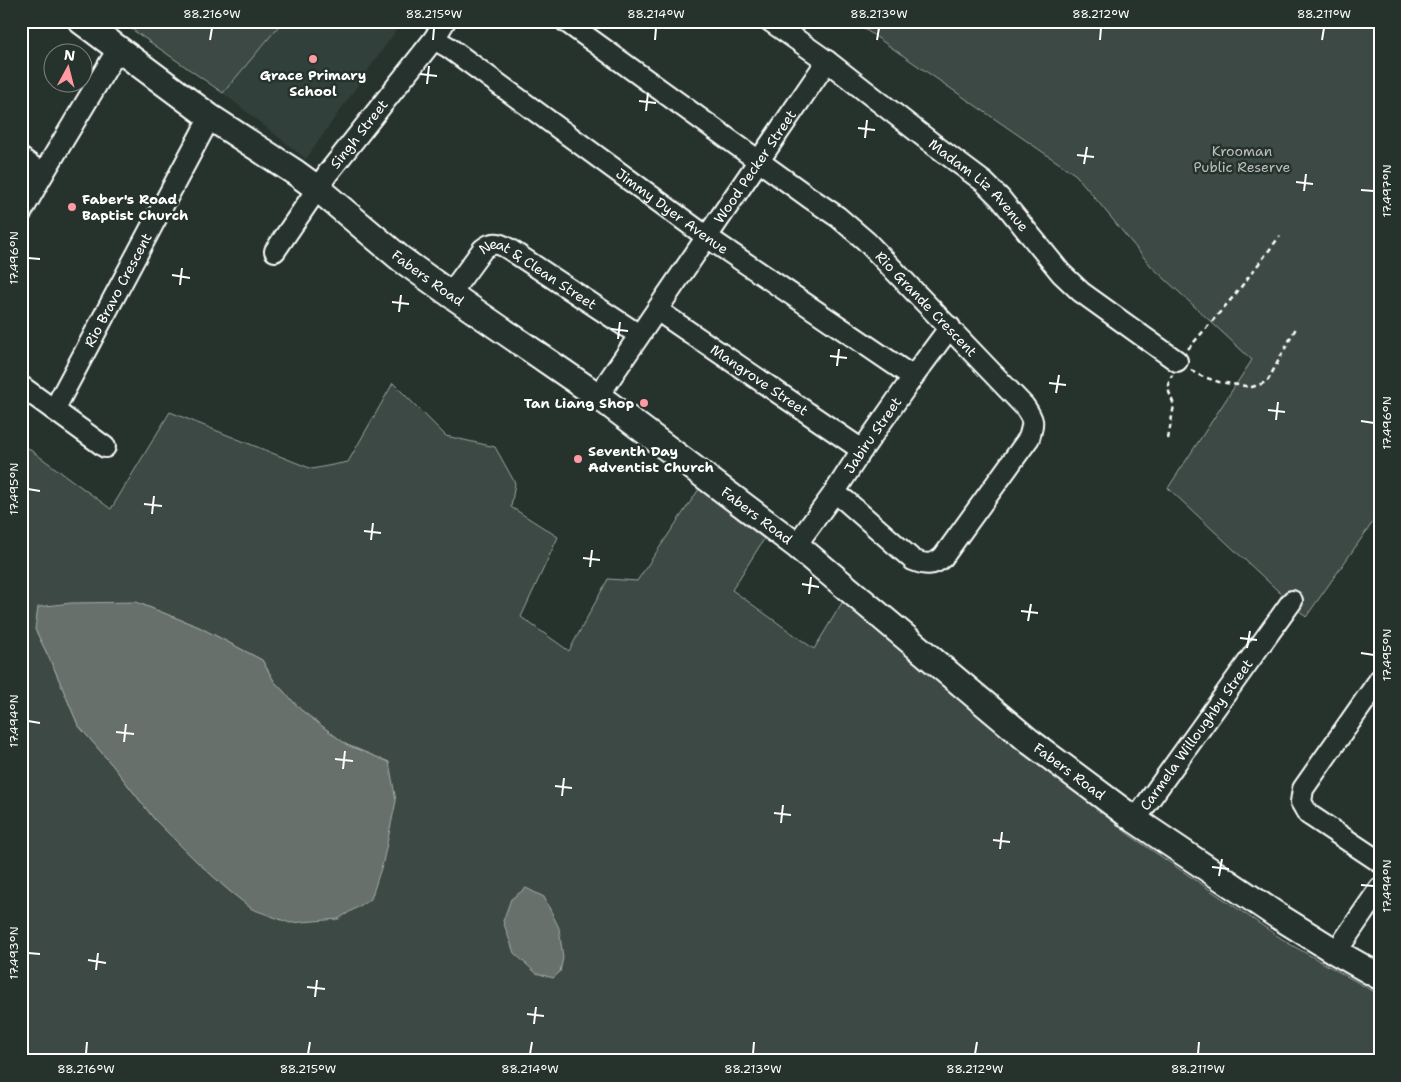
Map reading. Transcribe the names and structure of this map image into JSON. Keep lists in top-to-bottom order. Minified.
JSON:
{"streets":{"main road":["Fabers Road"],"street":["Singh Street","Wood Pecker Street","Madam Liz Avenue","Jimmy Dyer Avenue","Neat & Clean Street","Rio Bravo Crescent","Rio Grande Crescent","Mangrove Street","Jabiru Street","Carmela Willoughby Street"]},"crossings":[["Singh Street","Jimmy Dyer Avenue"],["Singh Street","Fabers Road"],["Wood Pecker Street","Madam Liz Avenue"],["Wood Pecker Street","Jimmy Dyer Avenue"],["Wood Pecker Street","Fabers Road"],["Wood Pecker Street","Neat & Clean Street"],["Wood Pecker Street","Rio Grande Crescent"],["Wood Pecker Street","Mangrove Street"],["Jimmy Dyer Avenue","Jabiru Street"],["Fabers Road","Neat & Clean Street"],["Fabers Road","Rio Bravo Crescent"],["Fabers Road","Jabiru Street"],["Fabers Road","Carmela Willoughby Street"],["Rio Grande Crescent","Jabiru Street"],["Mangrove Street","Jabiru Street"]],"parks":["Krooman Public Reserve"],"places":["Grace Primary School","Faber's Road Baptist Church","Tan Liang Shop","Seventh Day Adventist Church"],"north":"top","coordinates":["88.216°W","88.215°W","88.214°W","88.213°W","88.212°W","88.211°W","17.497°N","17.496°N","17.495°N","17.494°N","17.493°N"]}
